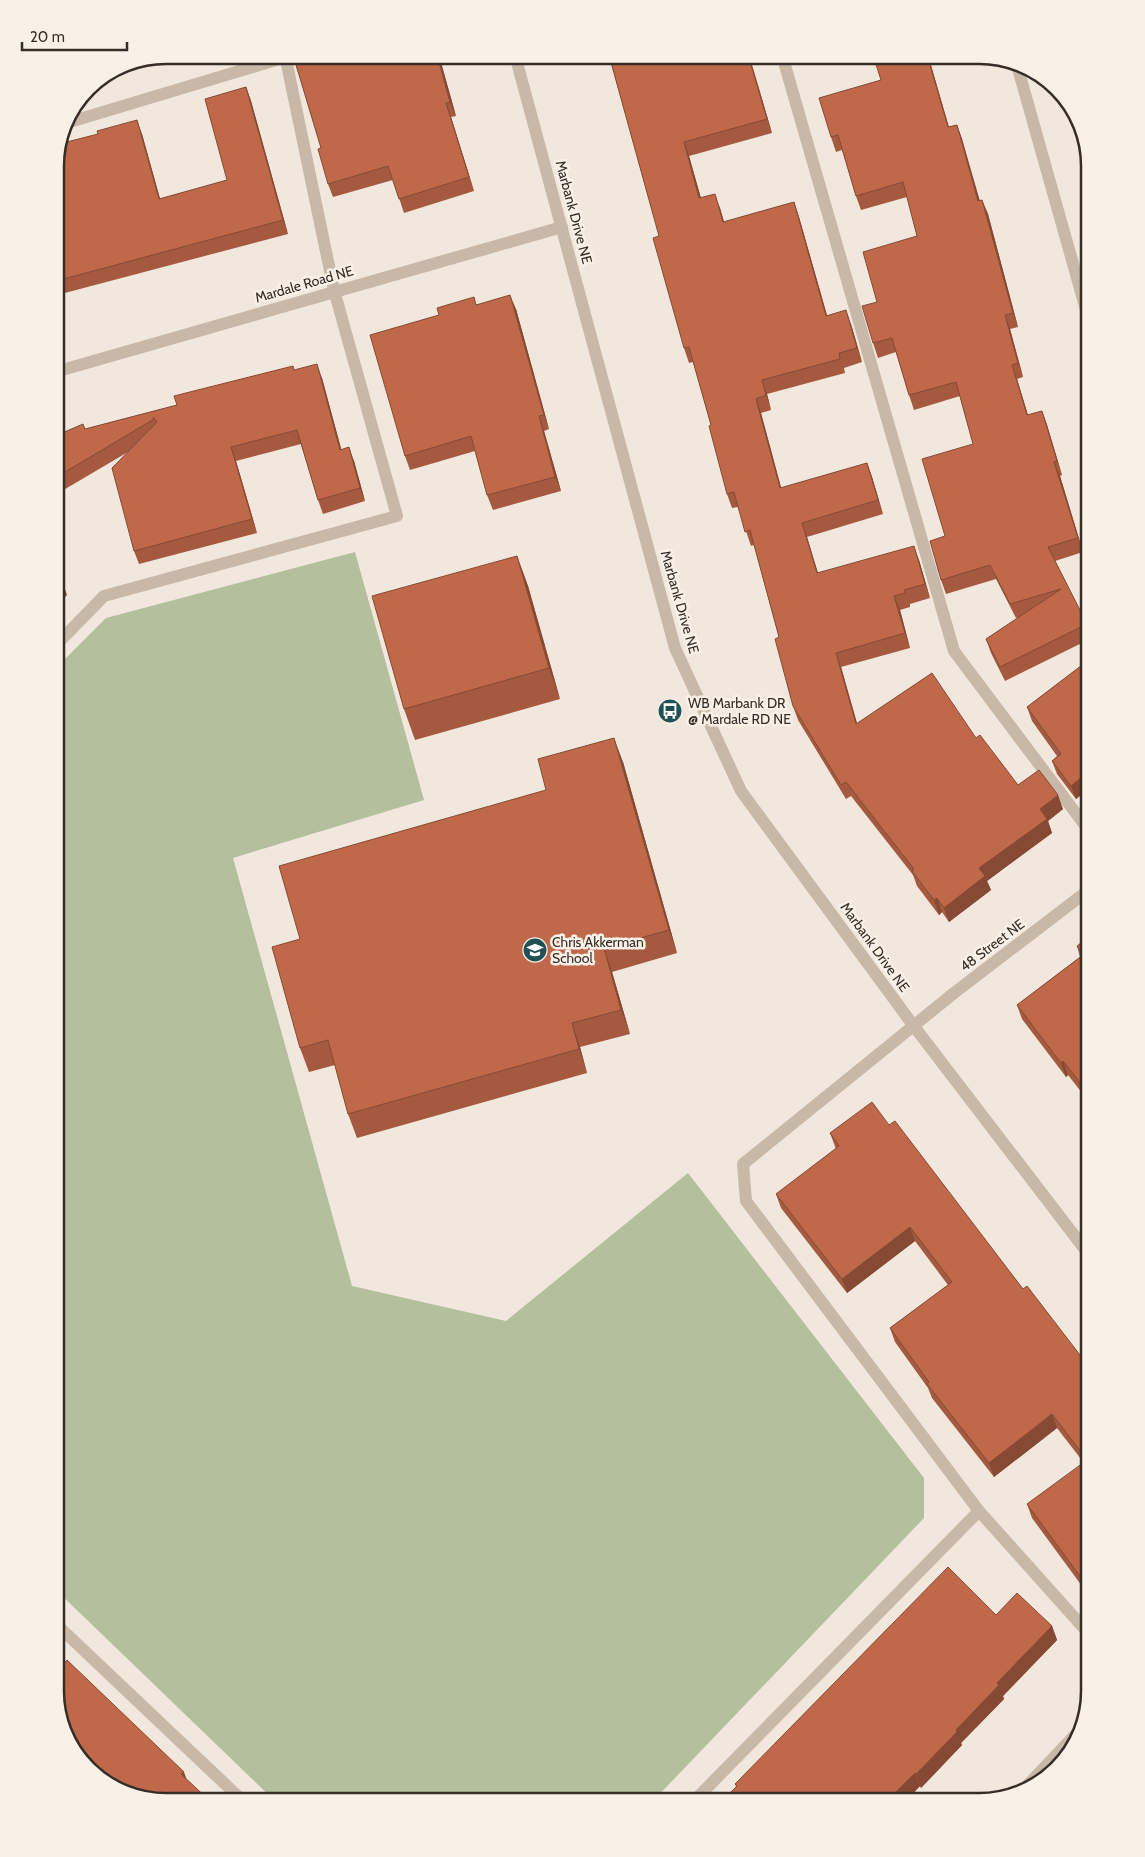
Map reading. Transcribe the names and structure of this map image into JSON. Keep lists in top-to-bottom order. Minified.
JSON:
{"streets":{"street":["Marbank Drive NE","Mardale Road NE","48 Street NE"]},"crossings":[["Marbank Drive NE","Mardale Road NE"],["Marbank Drive NE","48 Street NE"]],"places":{"bus stop":["WB Marbank DR @ Mardale RD NE"],"school or university":["Chris Akkerman School"]},"scale_bar":"20 m"}
